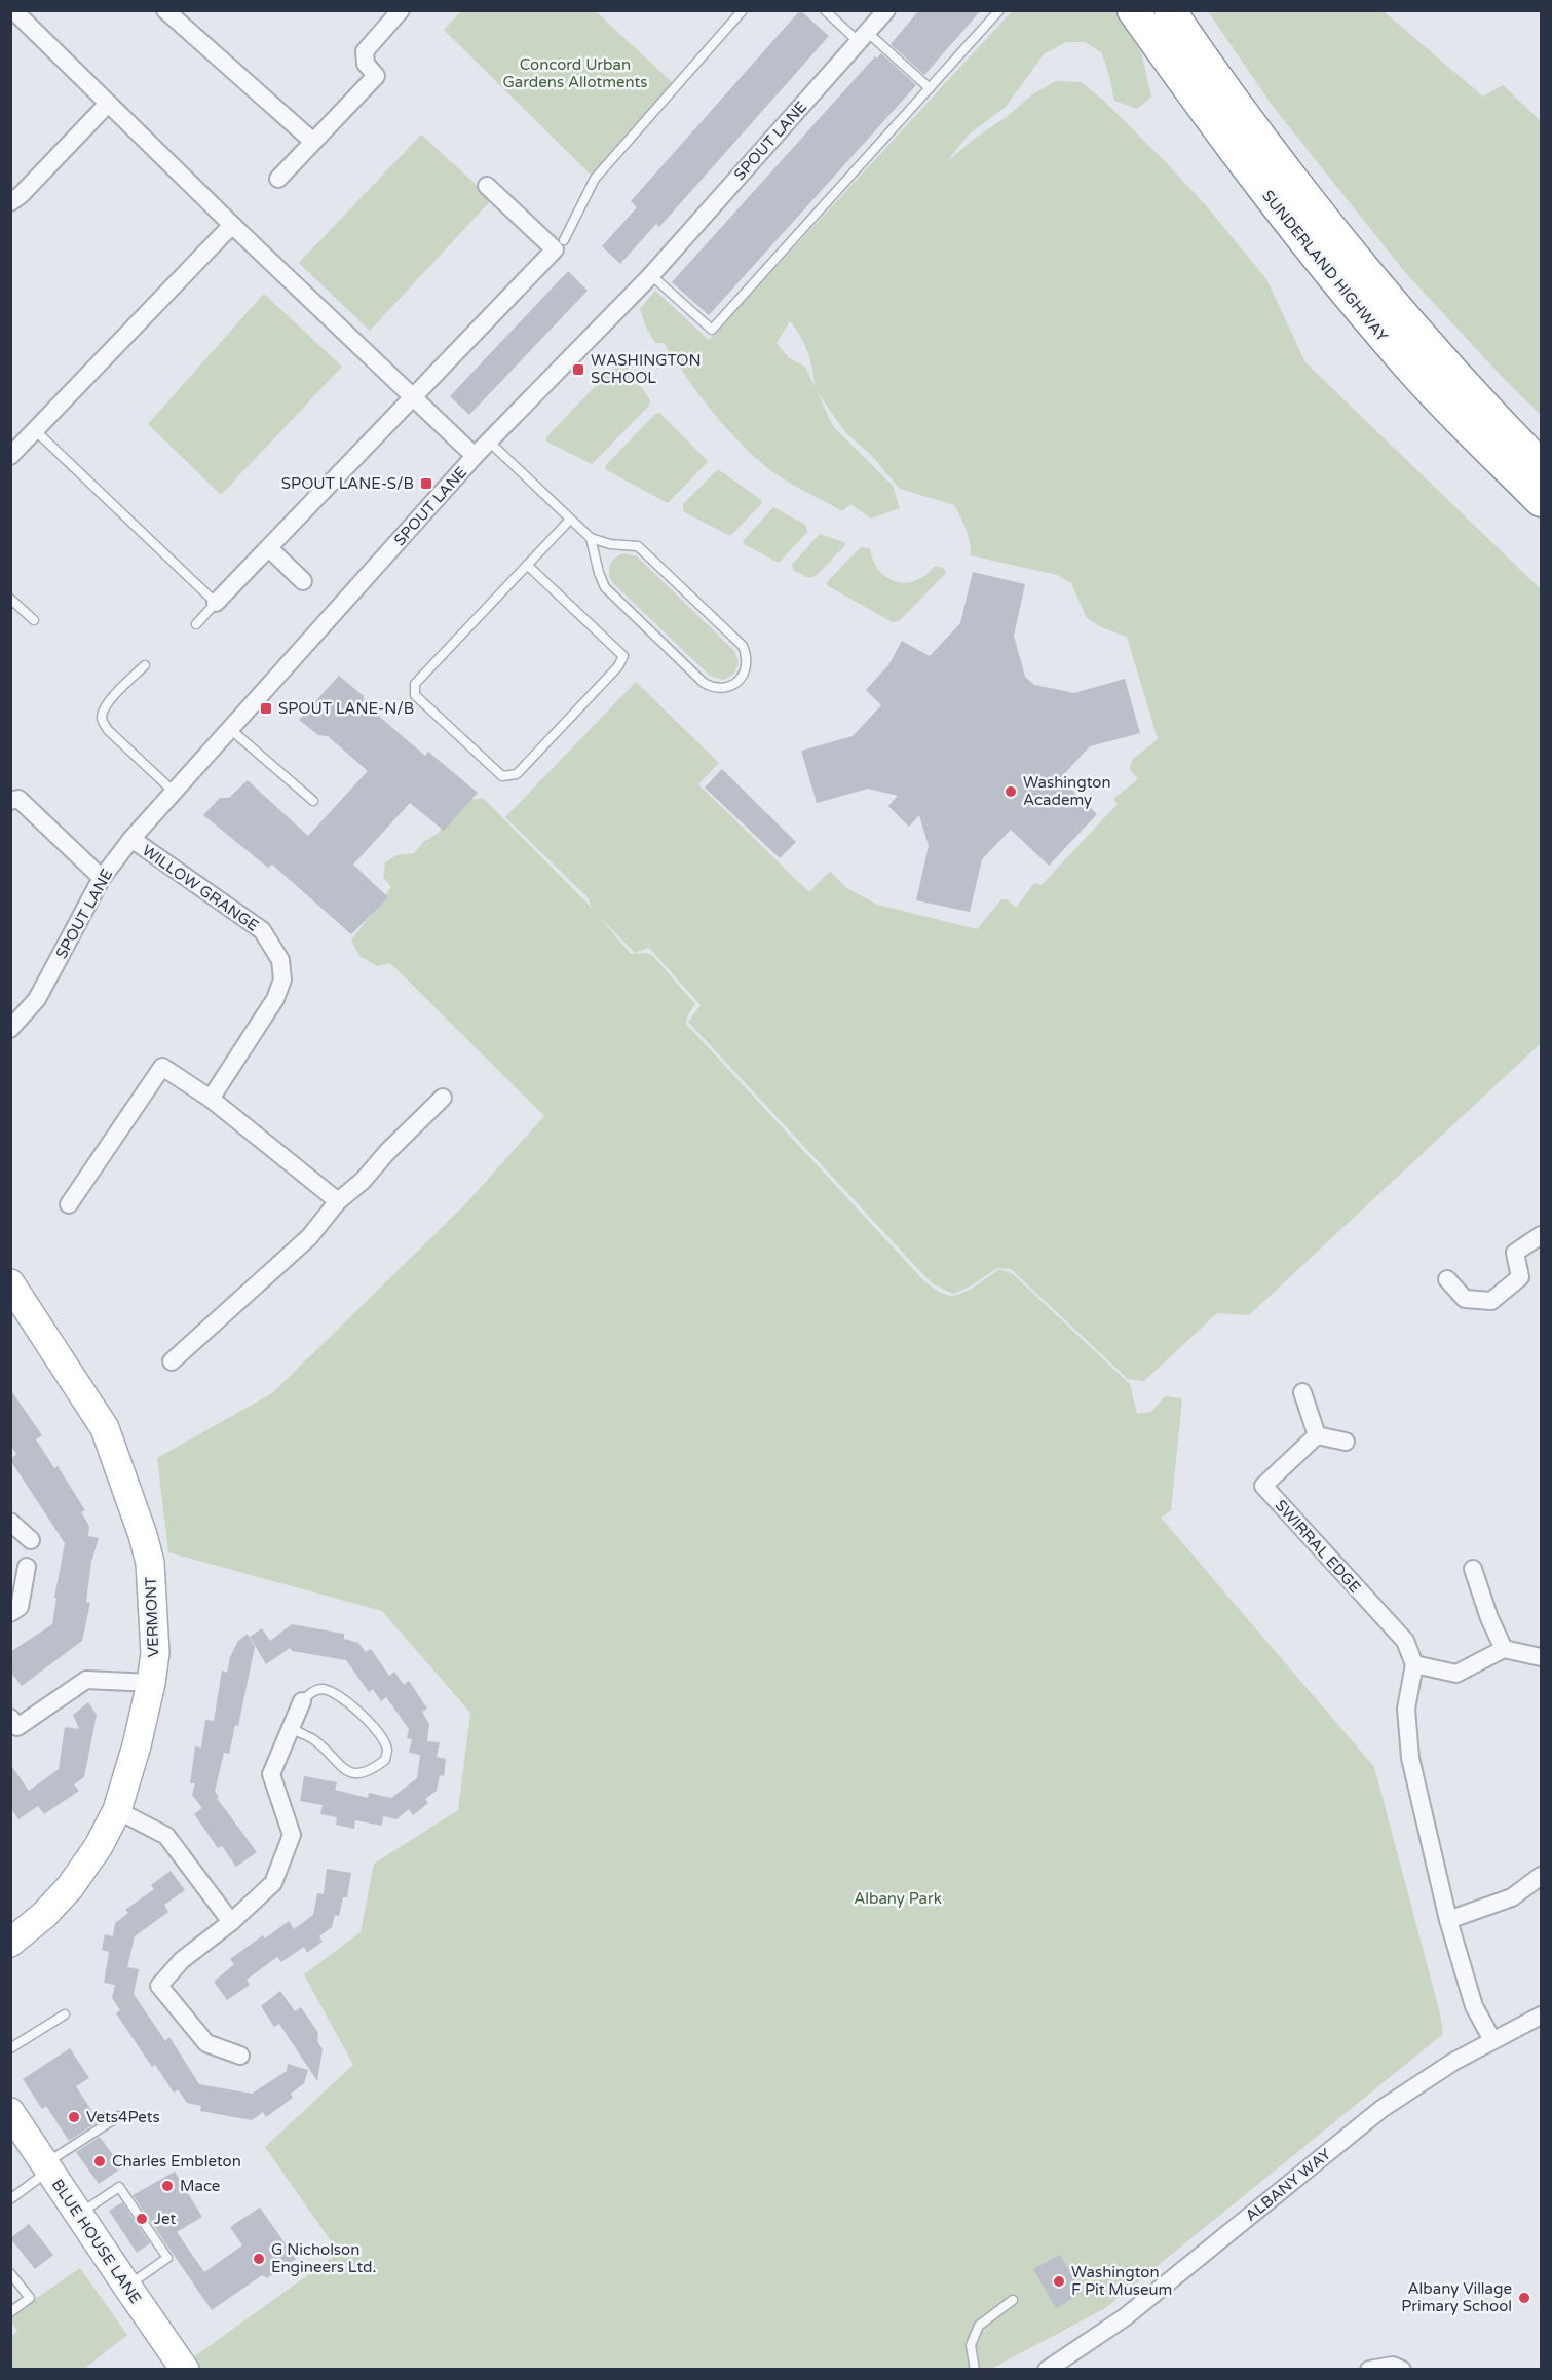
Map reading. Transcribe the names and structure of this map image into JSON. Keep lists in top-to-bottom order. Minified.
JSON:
{"streets":{"highway":["SUNDERLAND HIGHWAY"],"main road":["VERMONT","BLUE HOUSE LANE"],"street":["SPOUT LANE","WILLOW GRANGE","SWIRRAL EDGE","ALBANY WAY"]},"crossings":[["SPOUT LANE","WILLOW GRANGE"]],"parks":["Concord Urban Gardens Allotments","Albany Park"],"places":{"transit":["WASHINGTON SCHOOL","SPOUT LANE-S/B","SPOUT LANE-N/B"],"other":["Washington Academy","Vets4Pets","Charles Embleton","Mace","Jet","G Nicholson Engineers Ltd.","Washington F Pit Museum","Albany Village Primary School"]}}
